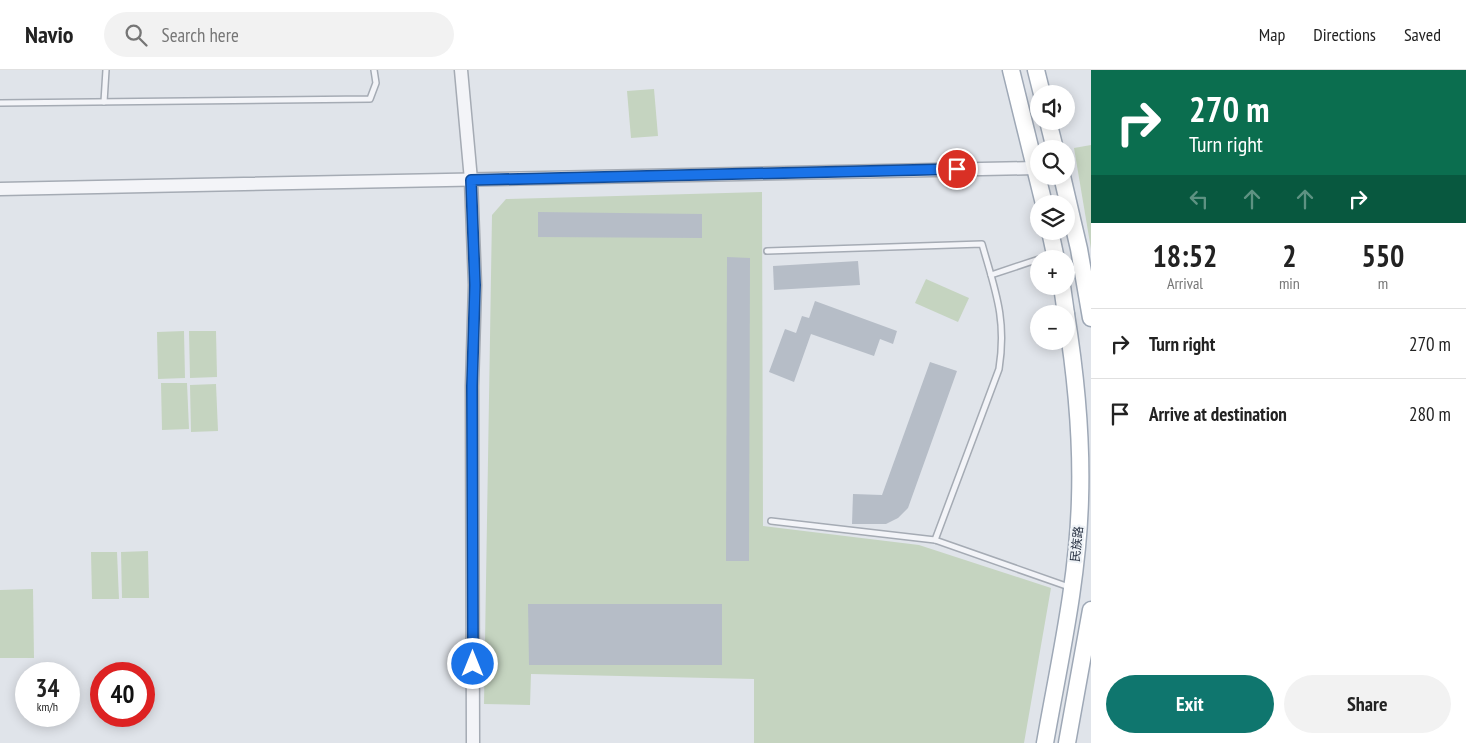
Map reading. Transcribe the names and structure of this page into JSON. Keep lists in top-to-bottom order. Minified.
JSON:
{"streets":{"main road":["民族路"]},"page":{"header":"Navio","search":"Search here","nav":["Map","Directions","Saved"],"turn":["270 m","Turn right"],"map_buttons":["+","−"],"eta":["18:52","Arrival","2","min","550","m"],"list":[{"name":"Turn right","value":"270 m"},{"name":"Arrive at destination","value":"280 m"}],"speed":"34 km/h","limit":"40","buttons":["Exit","Share"]}}
